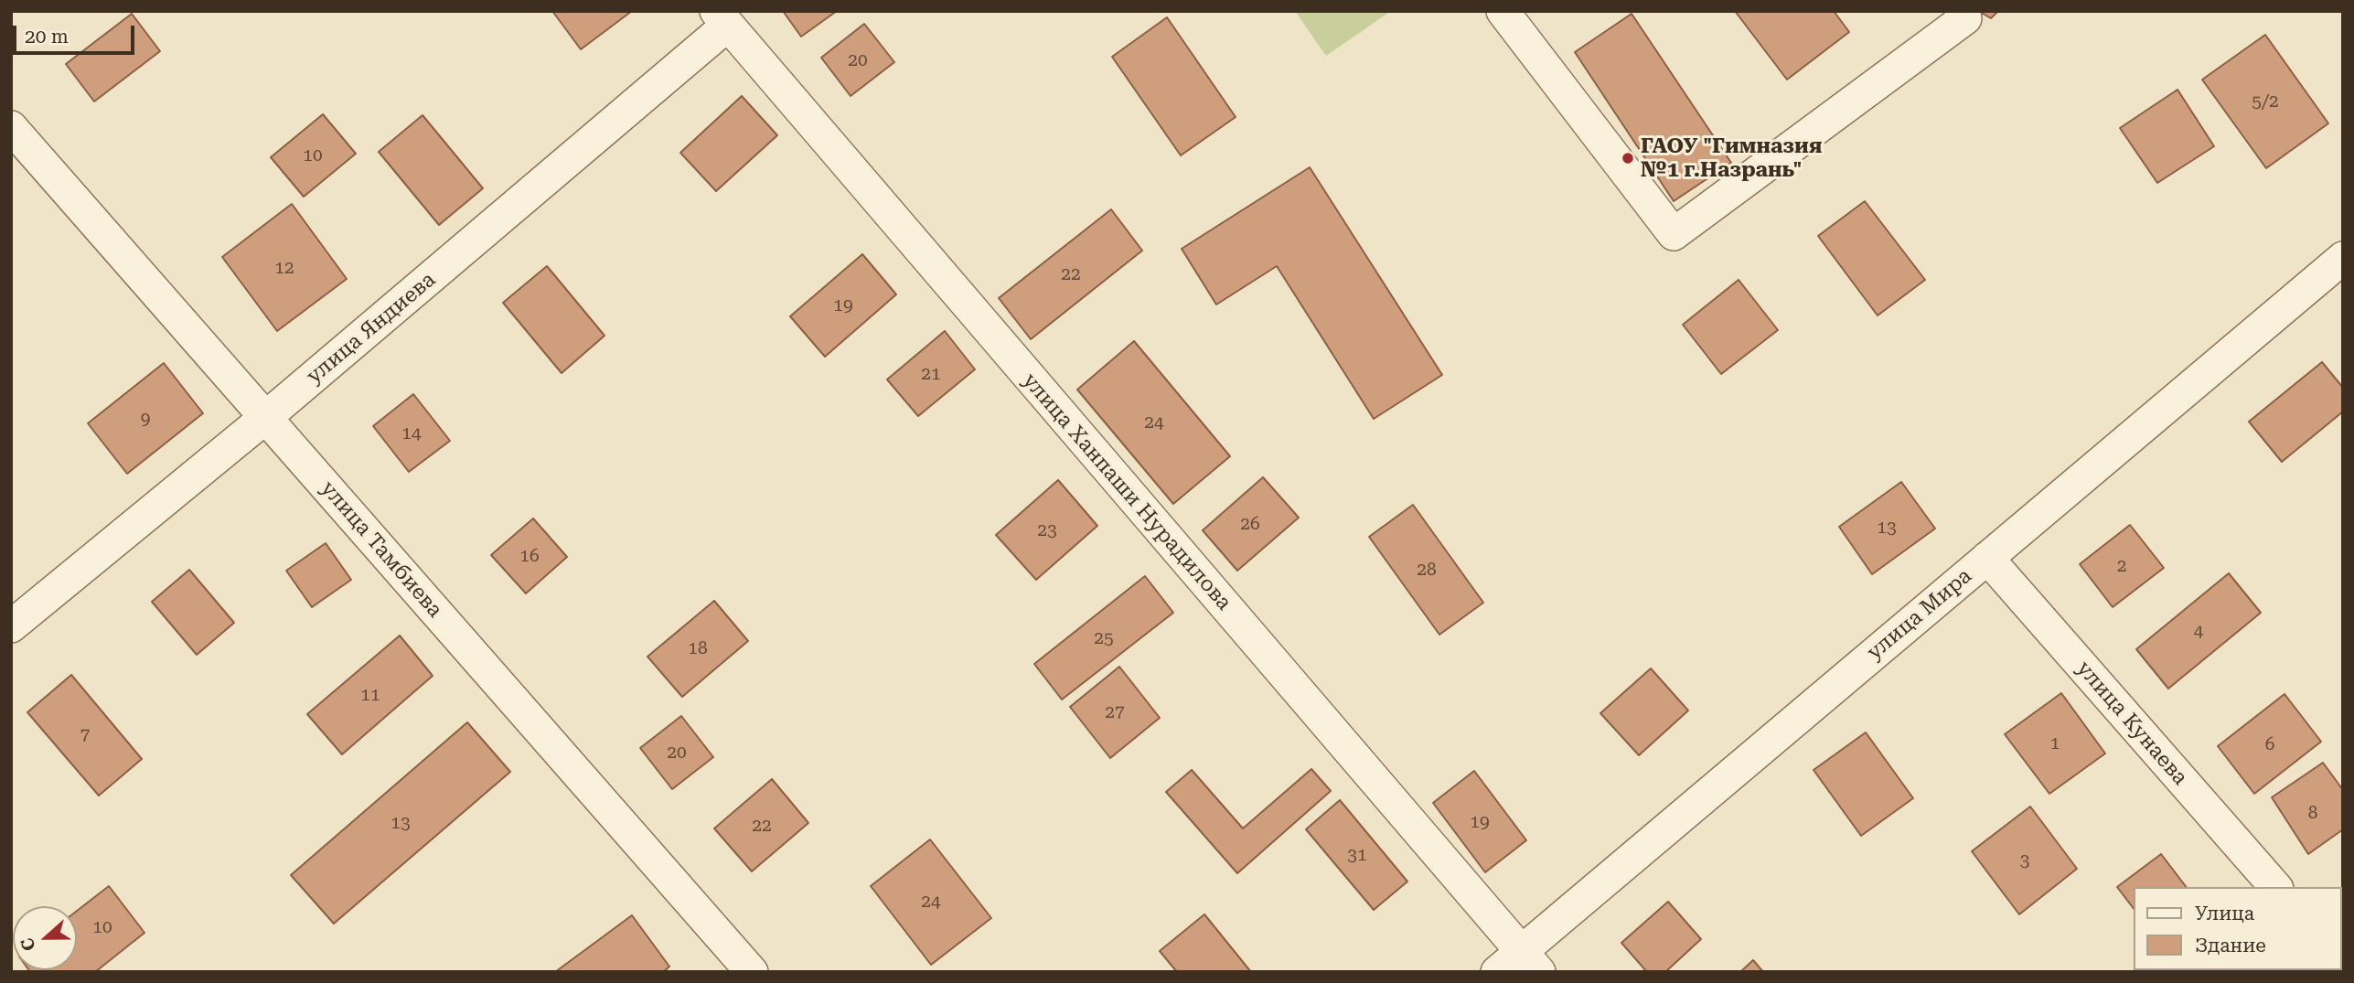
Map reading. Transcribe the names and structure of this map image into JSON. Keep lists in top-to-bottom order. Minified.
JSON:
{"streets":{"street":["улица Яндиева","улица Ханпаши Нурадилова","улица Тамбиева","улица Мира","улица Кунаева"]},"crossings":[["улица Яндиева","улица Ханпаши Нурадилова"],["улица Яндиева","улица Тамбиева"],["улица Ханпаши Нурадилова","улица Мира"],["улица Мира","улица Кунаева"]],"places":["ГАОУ \"Гимназия №1 г.Назрань\""],"house_numbers":["20","5/2","10","12","22","19","21","9","24","14","26","13","23","16","2","28","4","25","18","11","27","7","1","6","20","8","19","13","22","31","3","24","10"],"legend":["Улица","Здание"],"scale_bar":"20 m","north":"left"}
